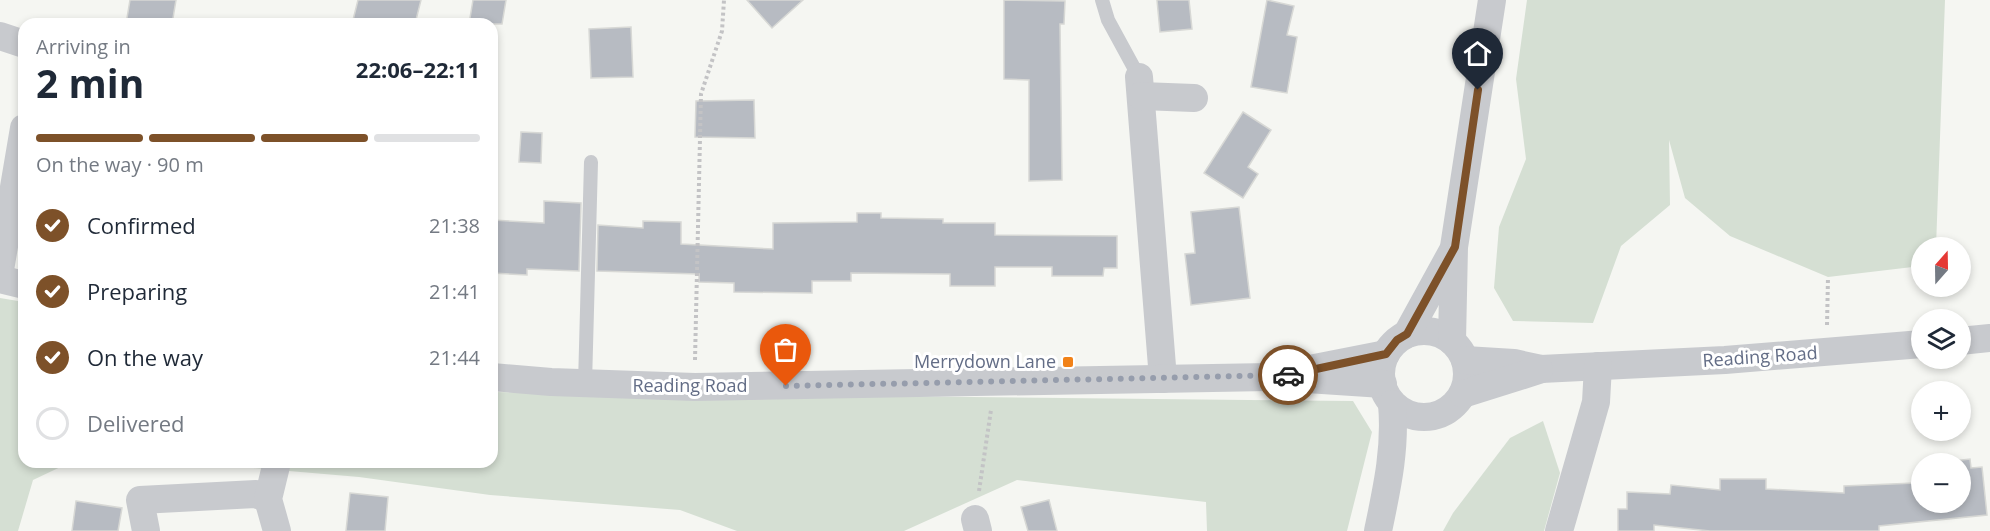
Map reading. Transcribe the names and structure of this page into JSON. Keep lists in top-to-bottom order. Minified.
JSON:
{"streets":{"street":["Reading Road"]},"places":{"transit":["Merrydown Lane"]},"north":"top","page":{"heading":["2 min","Arriving in","22:06–22:11"],"bar":"On the way · 90 m","list":[["Confirmed","21:38"],["Preparing","21:41"],["On the way","21:44"],"Delivered"],"map_buttons":["+","−"]}}
